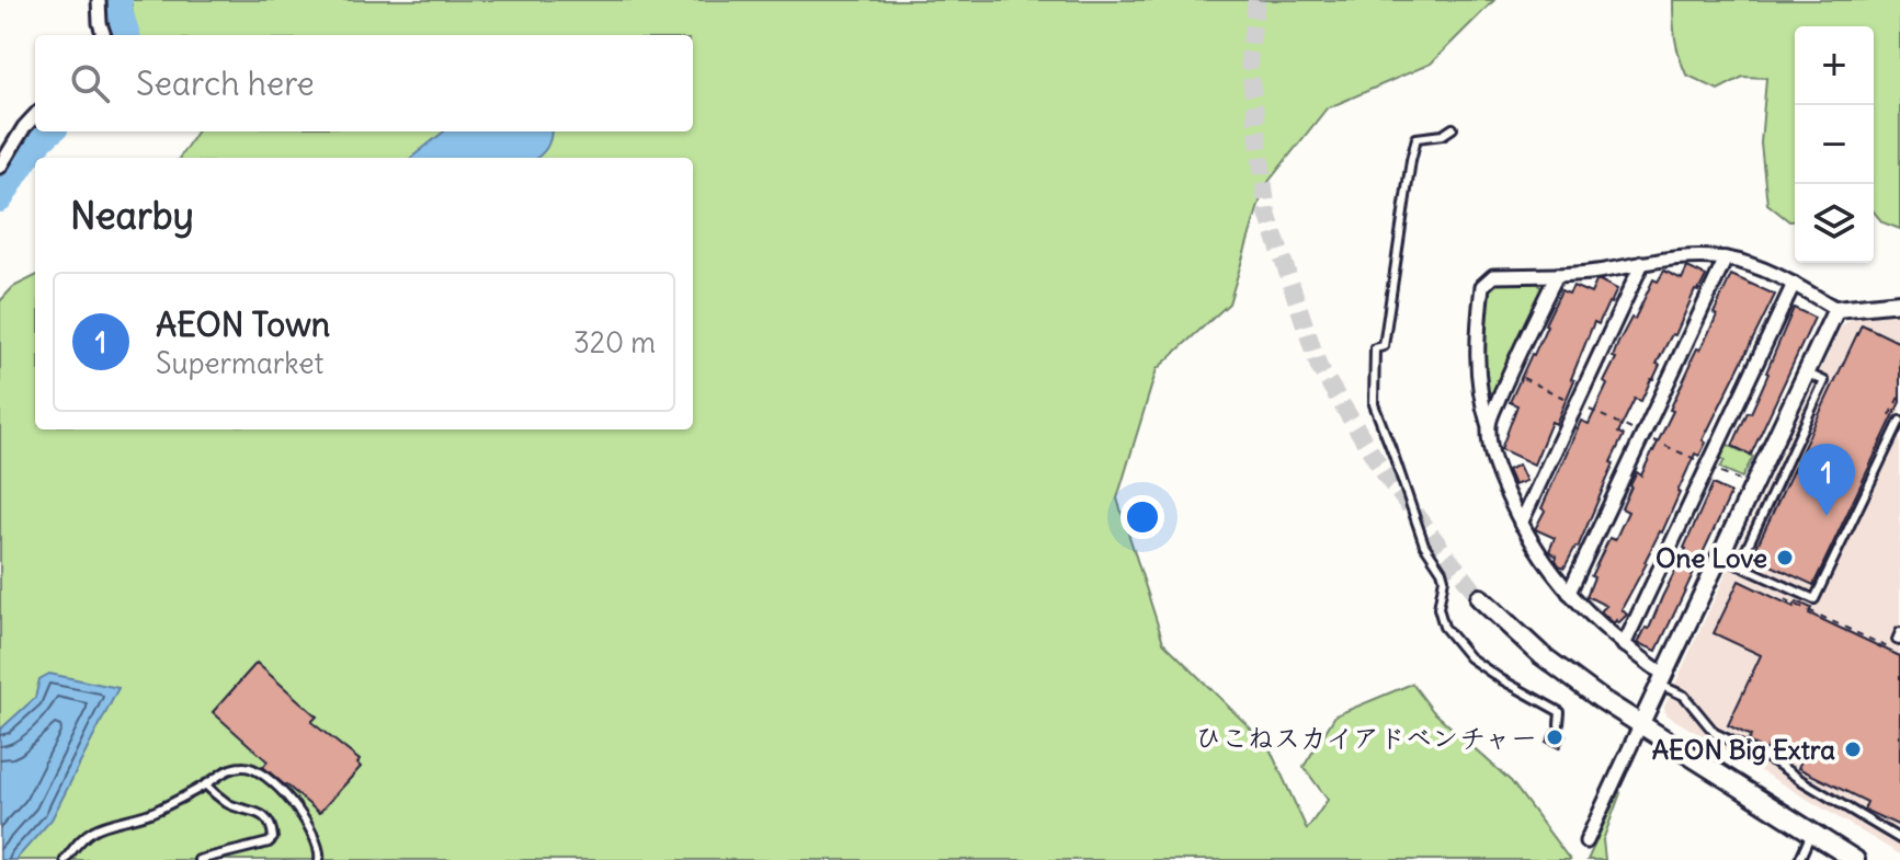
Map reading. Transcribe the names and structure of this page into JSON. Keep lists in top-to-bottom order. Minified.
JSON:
{"places":["One Love","ひこねスカイアドベンチャー","AEON Big Extra"],"page":{"map_buttons":["+","−"],"search":"Search here","heading":"Nearby","list":[{"mark":"1","name":"AEON Town","note":"Supermarket","value":"320 m"}],"pins":"1"}}
